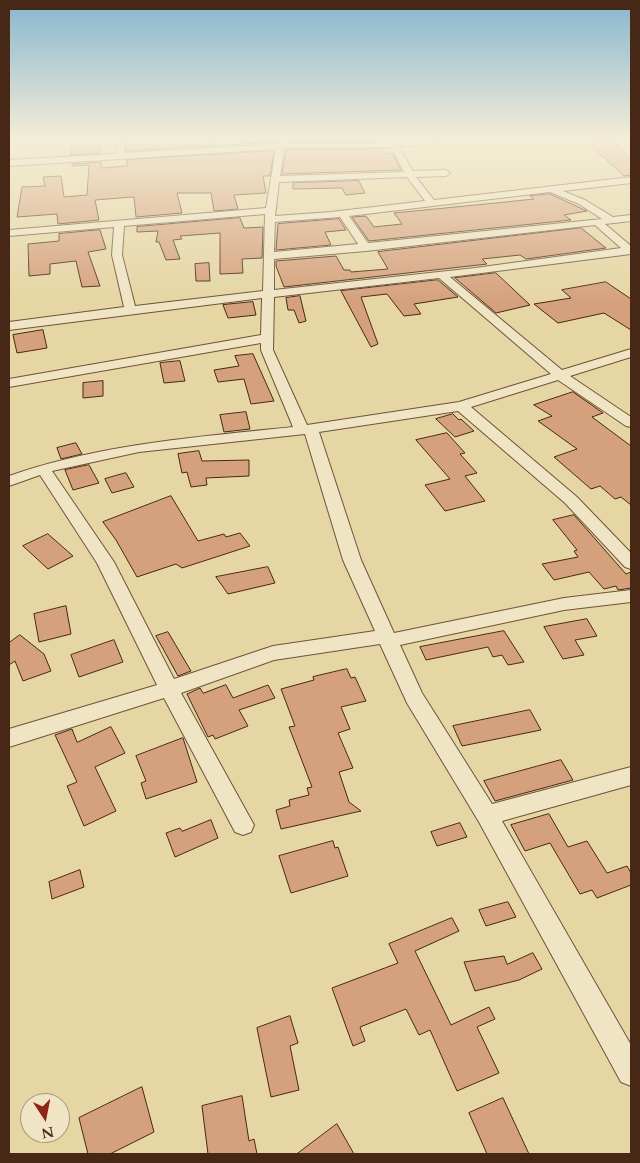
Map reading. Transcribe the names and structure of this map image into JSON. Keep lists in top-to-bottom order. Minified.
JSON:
{"north":"bottom"}
